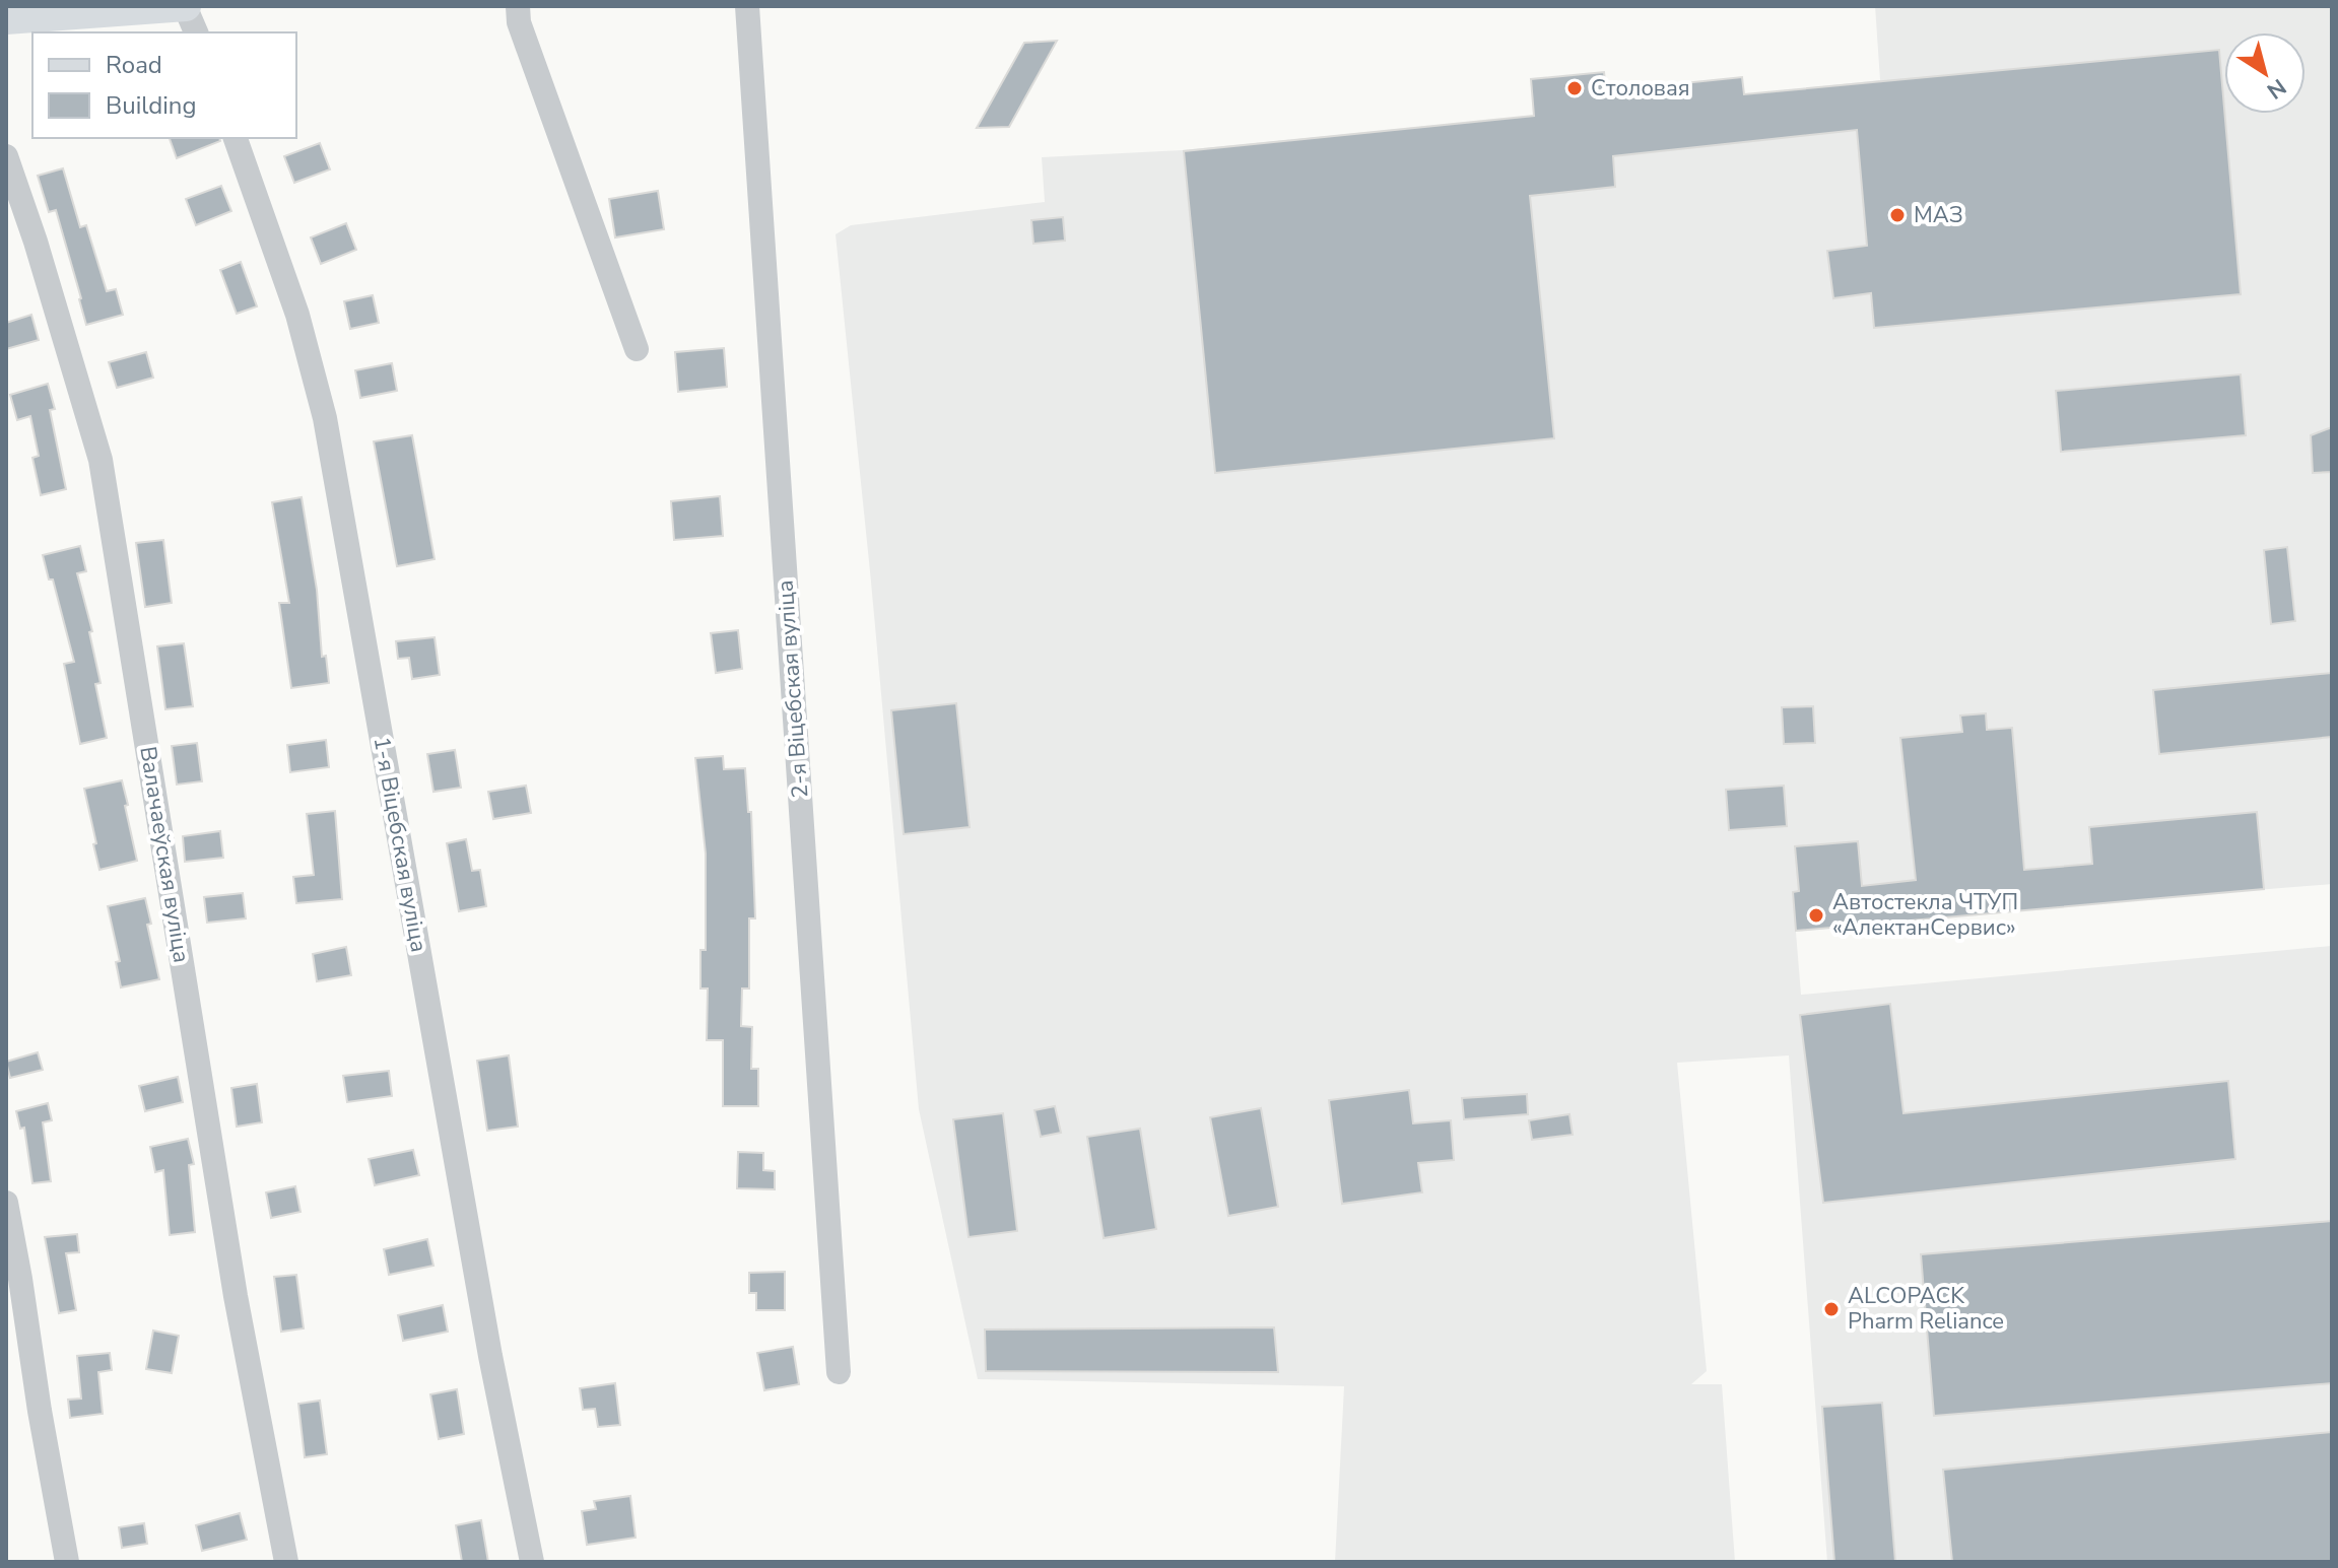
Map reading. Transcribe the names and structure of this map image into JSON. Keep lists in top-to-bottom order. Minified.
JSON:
{"streets":{"street":["2-я Віцебская вуліца","1-я Віцебская вуліца","Валачаеўская вуліца"]},"places":["Столовая","МАЗ","Автостекла ЧТУП «АлектанСервис»","ALCOPACK Pharm Reliance"],"legend":["Road","Building"],"north":"bottom right"}
